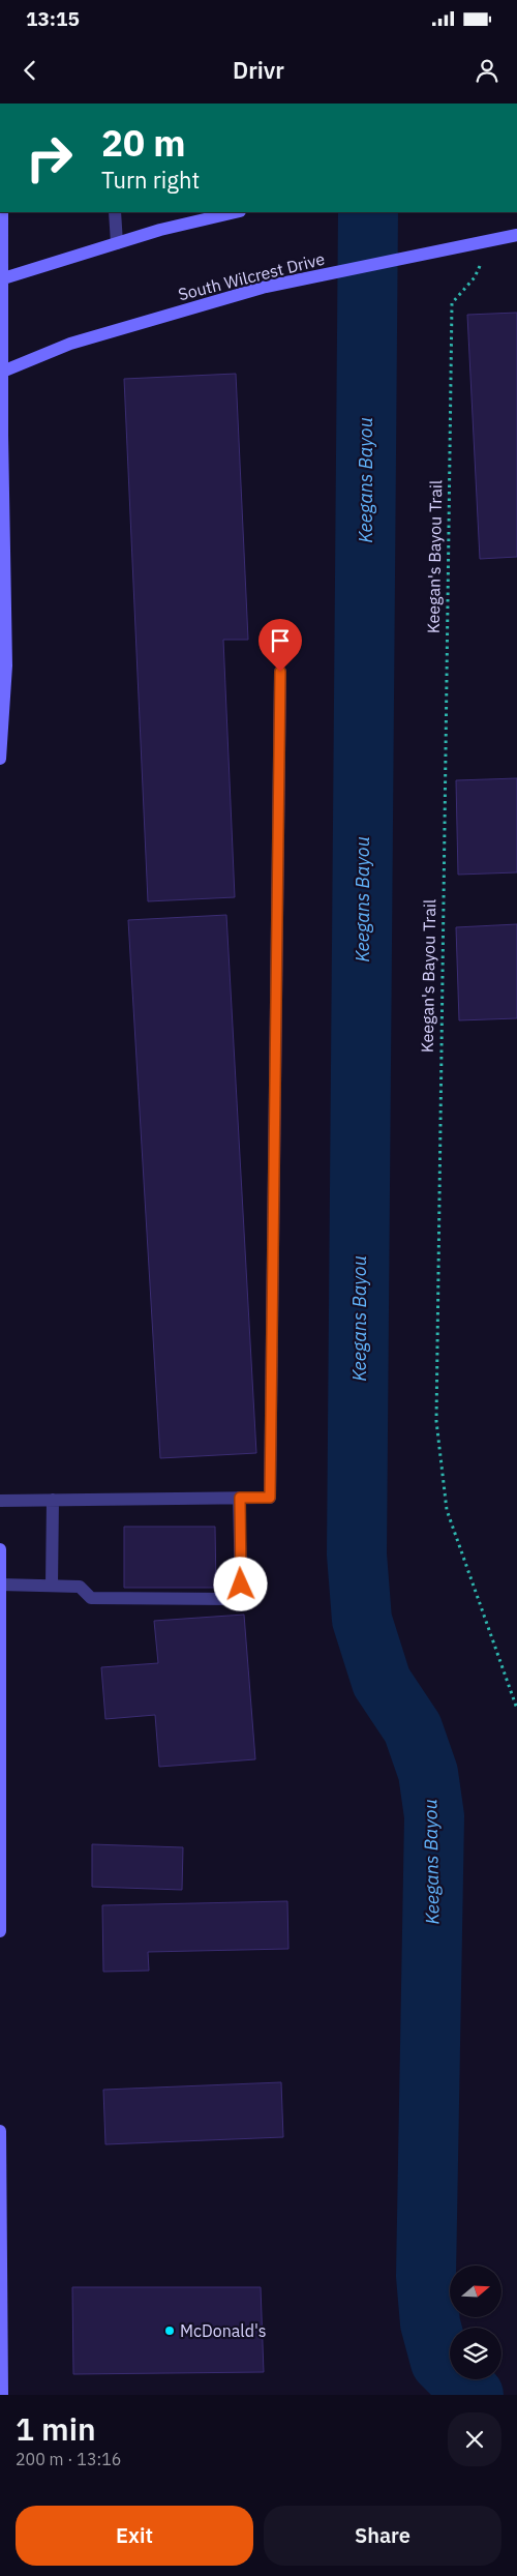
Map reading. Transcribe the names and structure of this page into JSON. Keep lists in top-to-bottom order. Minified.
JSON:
{"streets":{"main road":["South Wilcrest Drive"],"path":["Keegan's Bayou Trail"]},"crossings":[["South Wilcrest Drive","Keegan's Bayou Trail"]],"water":["Keegans Bayou"],"places":["McDonald's"],"north":"right","page":{"status":"13:15","header":"Drivr","turn":["20 m","Turn right"],"heading":["1 min","200 m · 13:16"],"buttons":["Exit","Share"]}}
